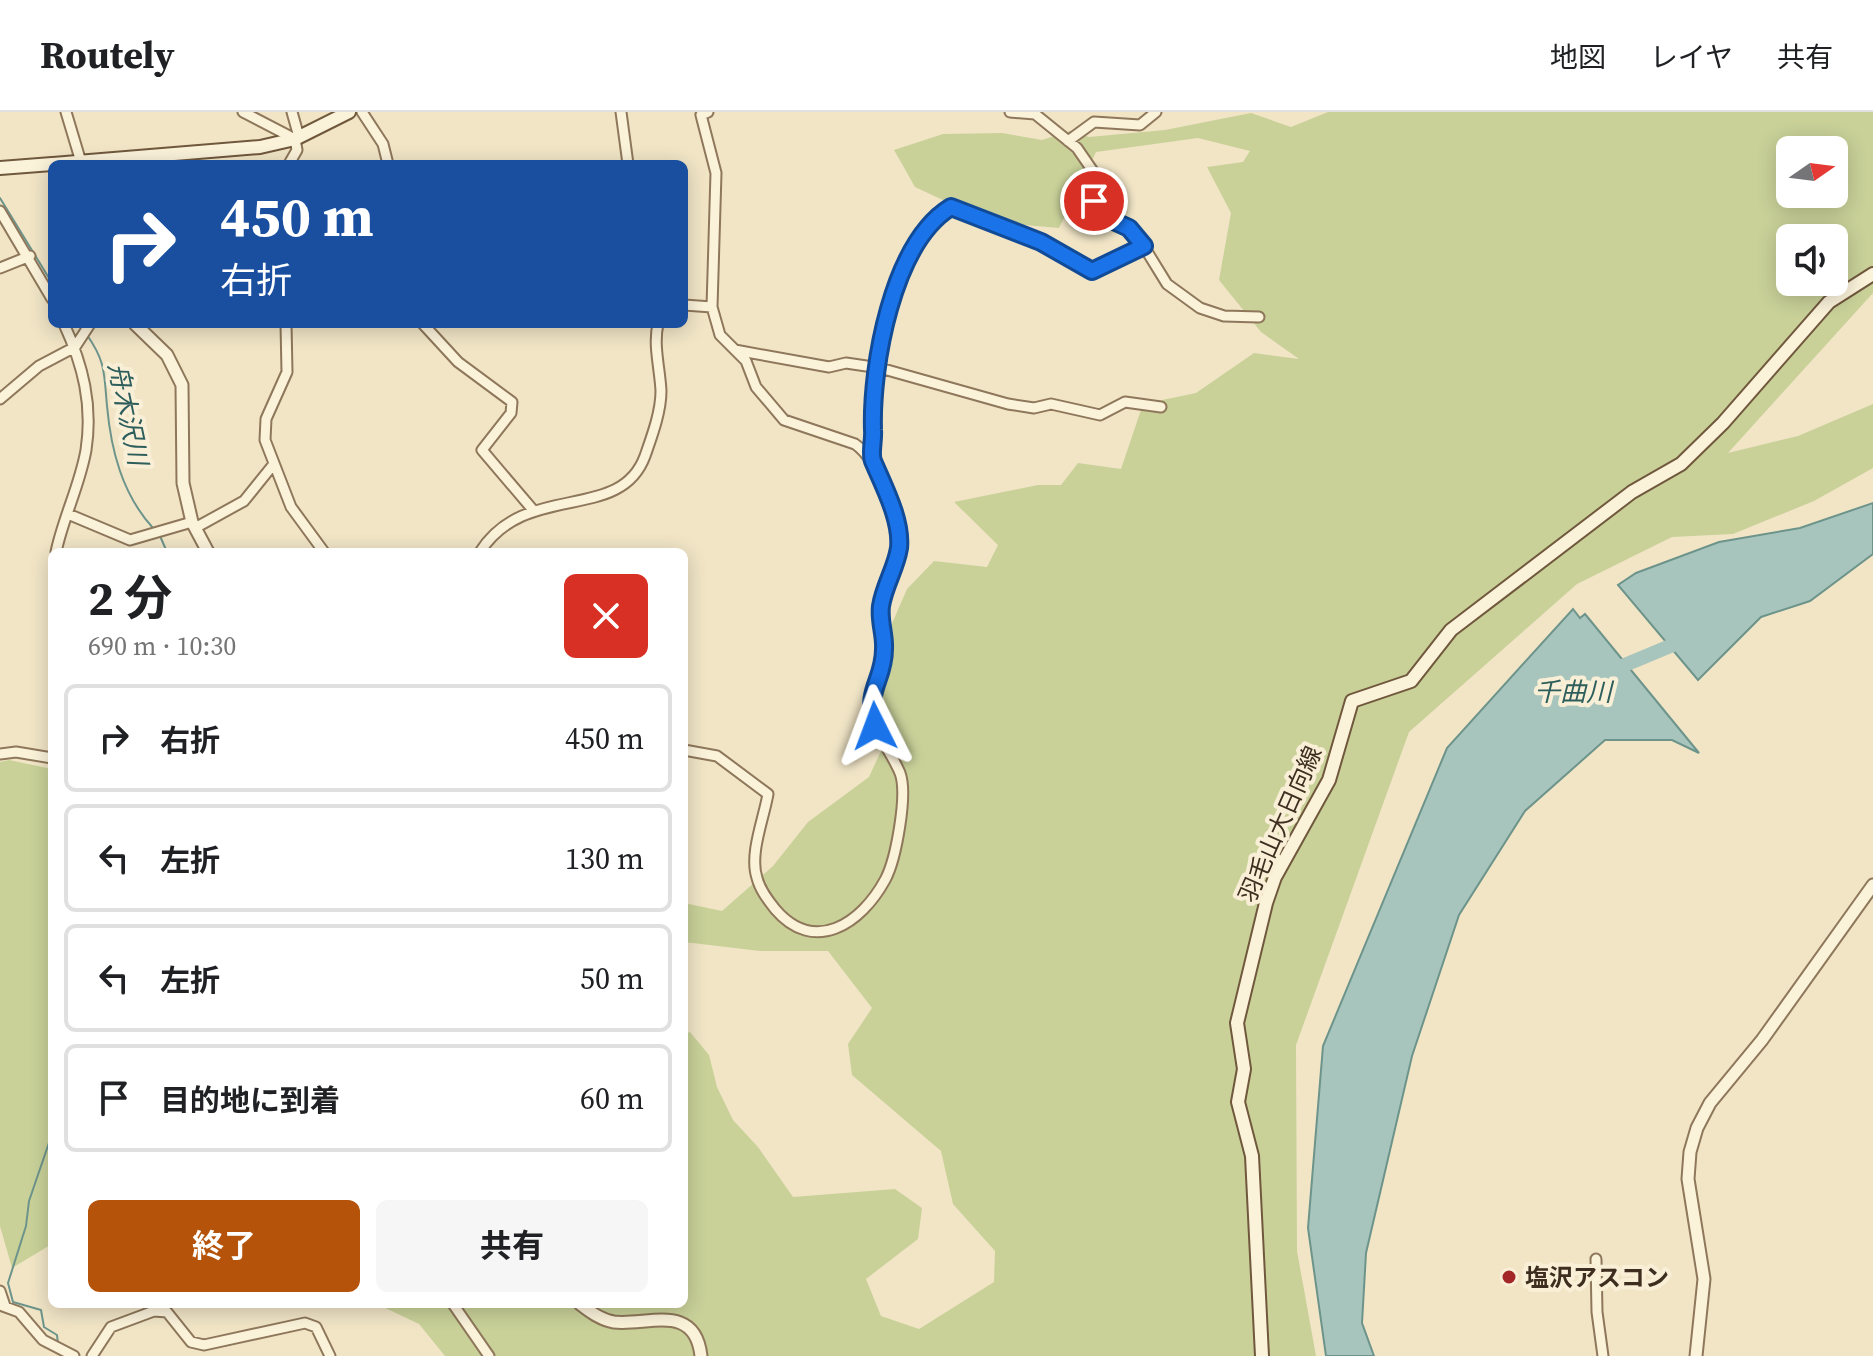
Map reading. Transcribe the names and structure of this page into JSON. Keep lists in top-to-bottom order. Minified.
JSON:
{"streets":{"main road":["羽毛山大日向線"]},"water":["舟木沢川","千曲川"],"places":["塩沢アスコン"],"north":"right","page":{"header":"Routely","nav":["地図","レイヤ","共有"],"turn":["450 m","右折"],"heading":["2 分","690 m · 10:30"],"list":[{"name":"右折","value":"450 m"},{"name":"左折","value":"130 m"},{"name":"左折","value":"50 m"},{"name":"目的地に到着","value":"60 m"}],"buttons":["終了","共有"]}}
